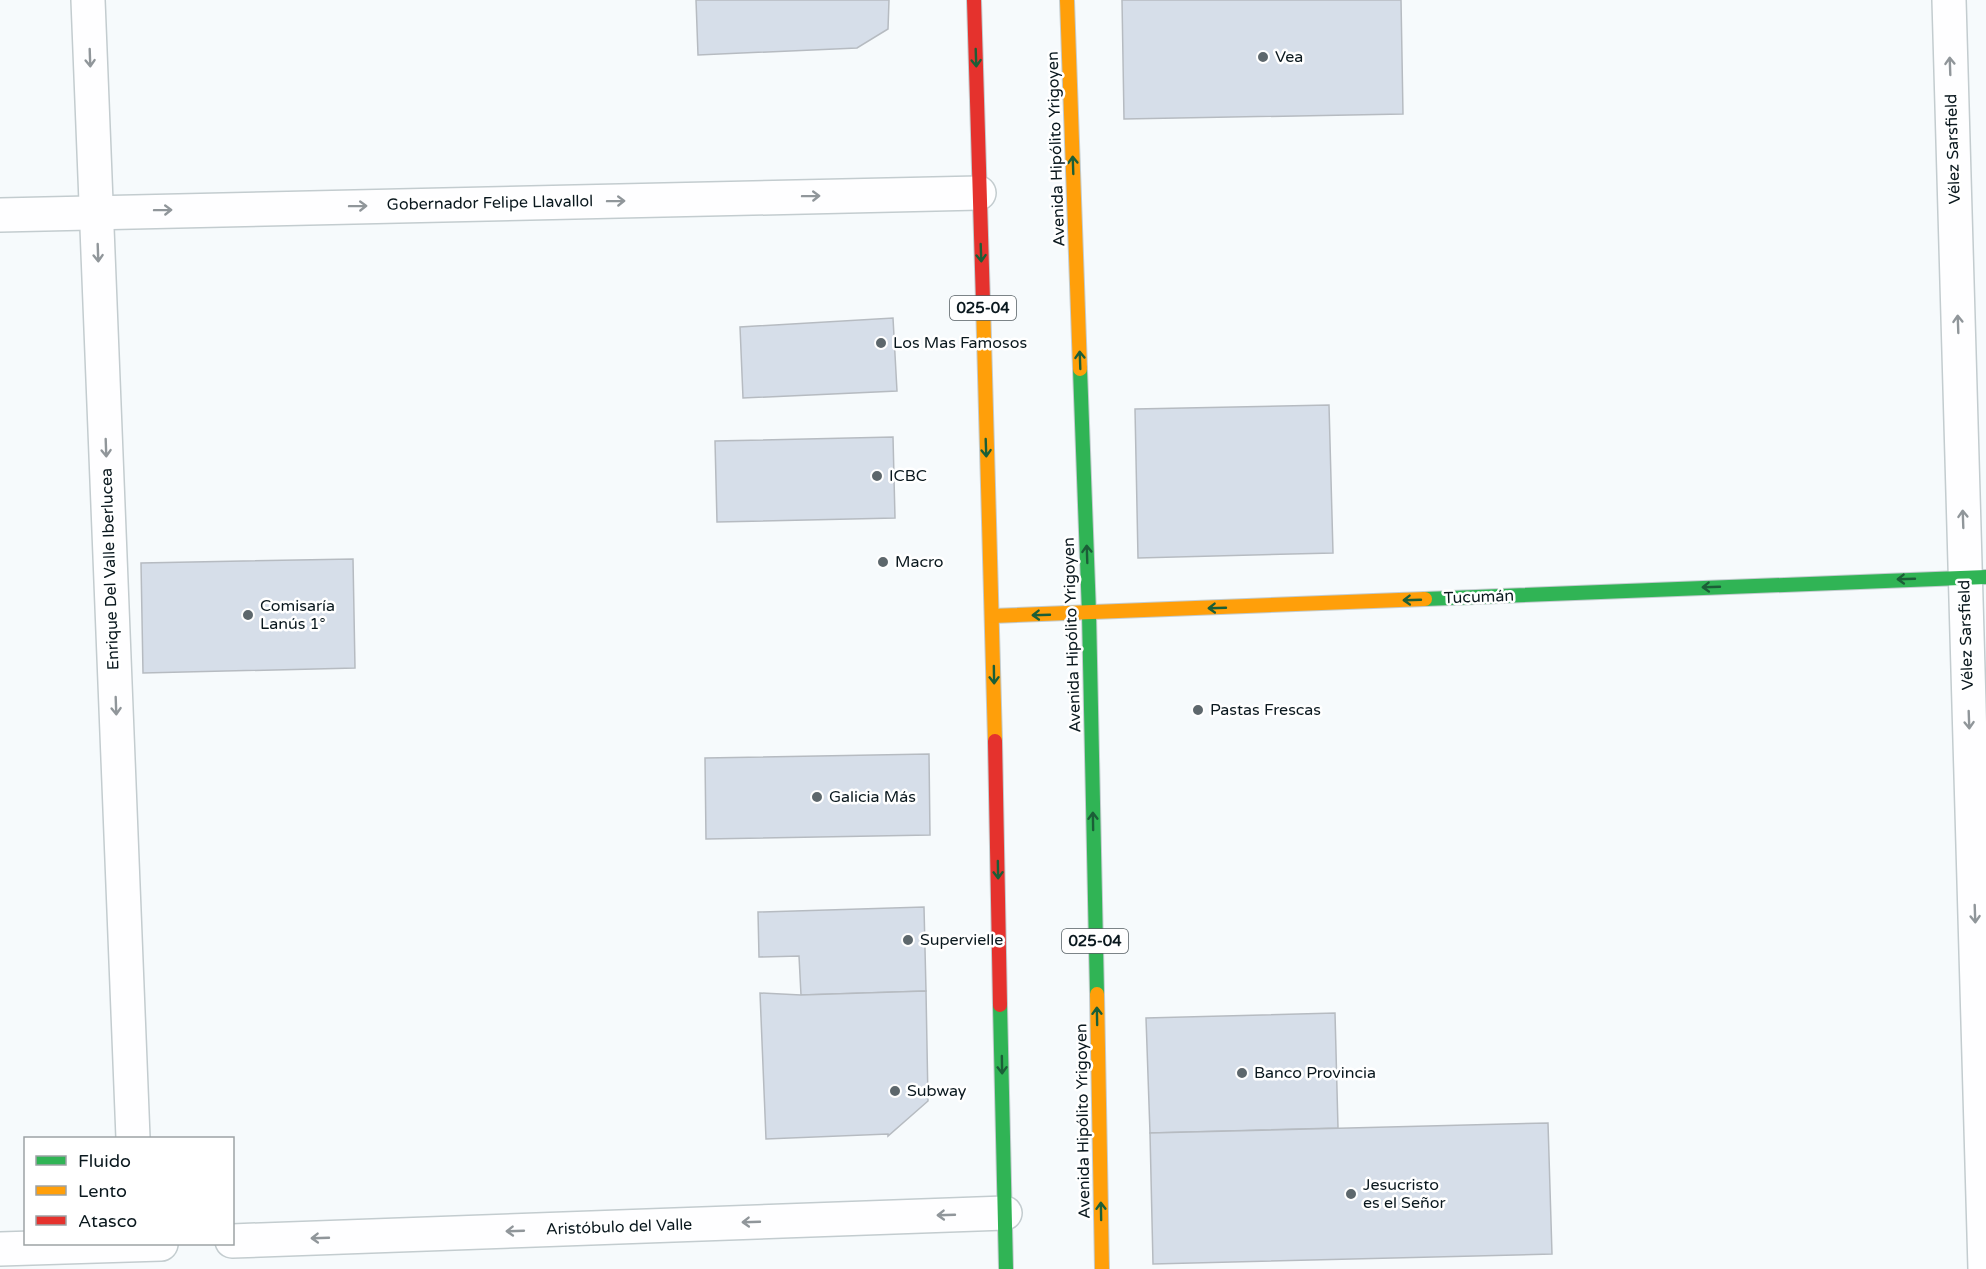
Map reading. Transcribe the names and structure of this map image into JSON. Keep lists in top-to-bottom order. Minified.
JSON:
{"streets":{"main road":["Avenida Hipólito Yrigoyen","025-04","Tucumán"],"street":["Vélez Sarsfield","Gobernador Felipe Llavallol","Enrique Del Valle Iberlucea","Aristóbulo del Valle"]},"crossings":[["Avenida Hipólito Yrigoyen","Tucumán"],["Vélez Sarsfield","Tucumán"],["Gobernador Felipe Llavallol","025-04"],["Gobernador Felipe Llavallol","Enrique Del Valle Iberlucea"],["025-04","Tucumán"],["025-04","Aristóbulo del Valle"]],"one_way":["Gobernador Felipe Llavallol","Enrique Del Valle Iberlucea","Tucumán","Aristóbulo del Valle"],"places":["Vea","Los Mas Famosos","ICBC","Macro","Comisaría Lanús 1°","Pastas Frescas","Galicia Más","Supervielle","Banco Provincia","Subway","Jesucristo es el Señor"],"legend":["Fluido","Lento","Atasco"]}
